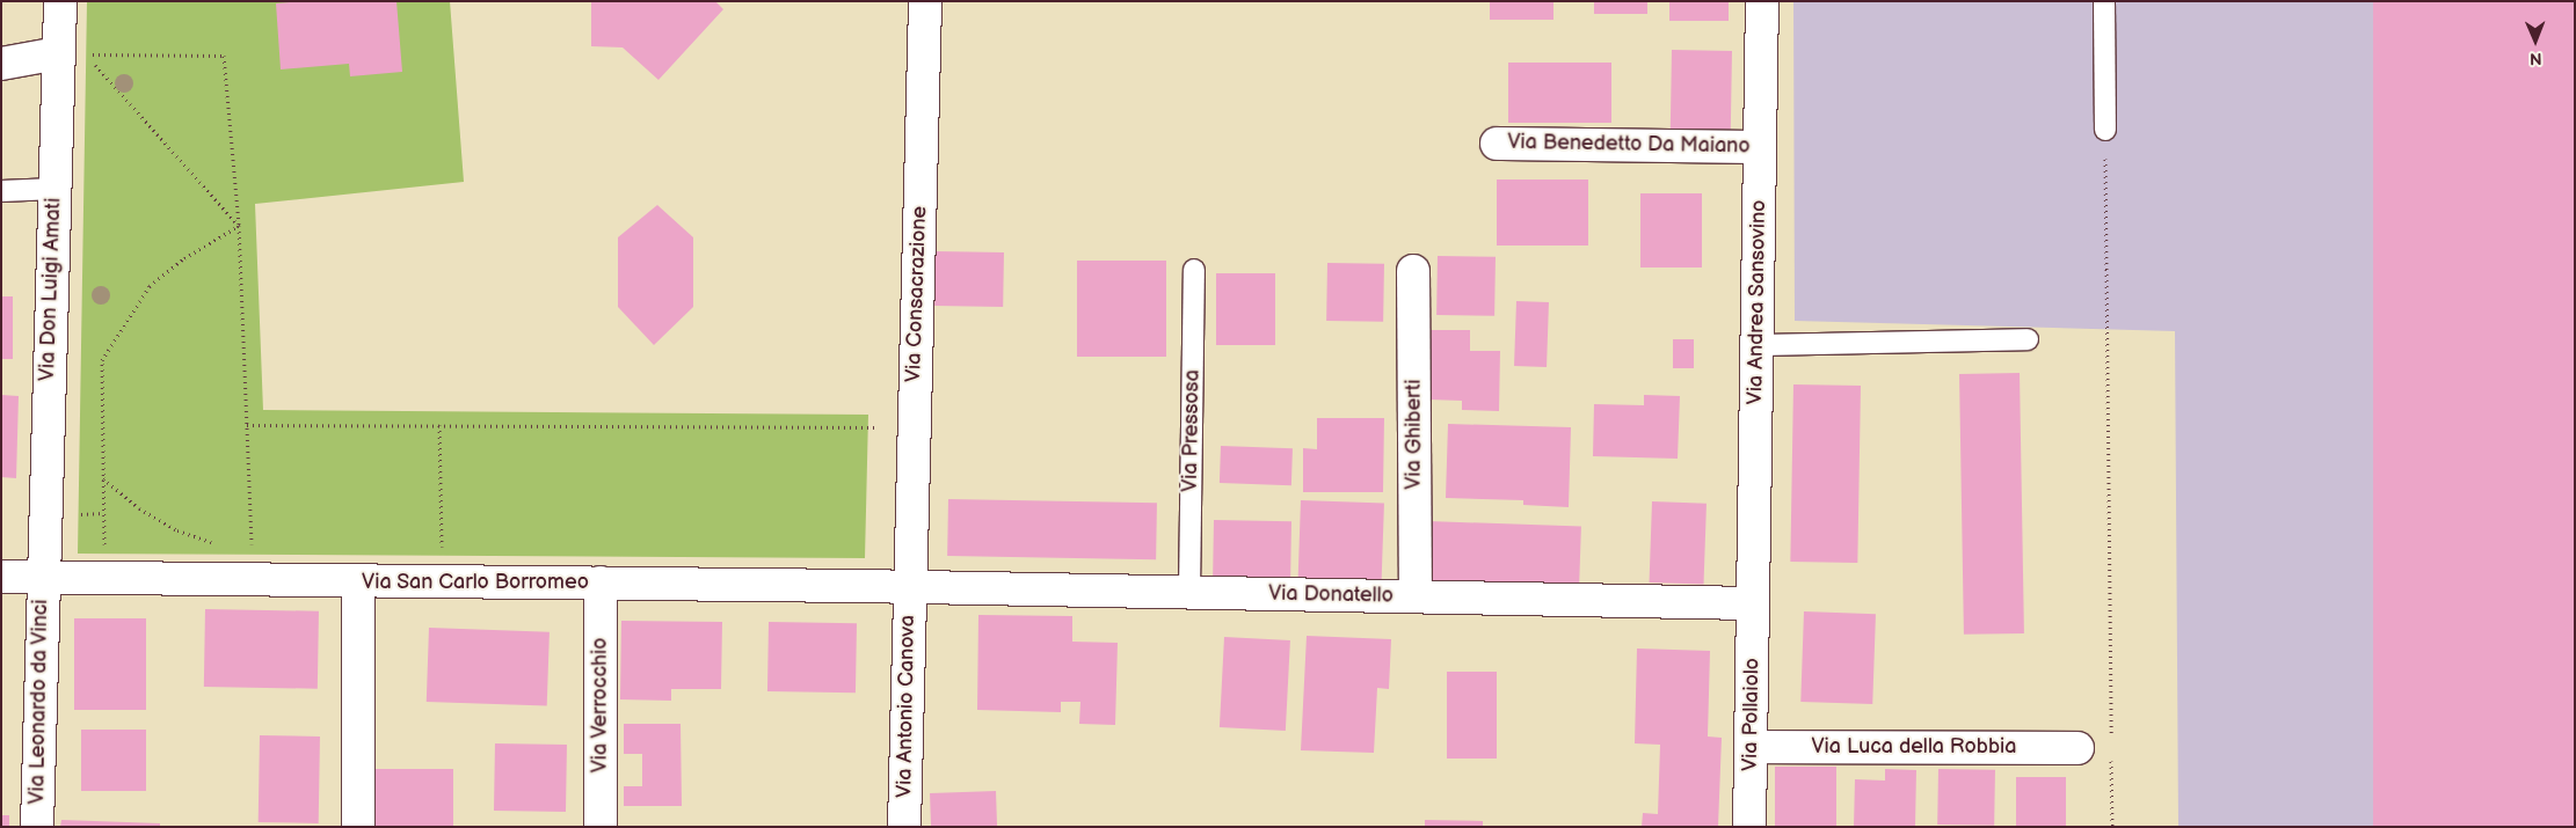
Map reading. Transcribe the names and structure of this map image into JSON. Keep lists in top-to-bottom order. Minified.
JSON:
{"streets":{"street":["Via Benedetto Da Maiano","Via Don Luigi Amati","Via Consacrazione","Via Andrea Sansovino","Via Ghiberti","Via San Carlo Borromeo","Via Donatello","Via Leonardo da Vinci","Via Verrocchio","Via Antonio Canova","Via Pollaiolo","Via Luca della Robbia"],"lane":["Via Pressosa"]},"crossings":[["Via Benedetto Da Maiano","Via Andrea Sansovino"],["Via Don Luigi Amati","Via San Carlo Borromeo"],["Via Don Luigi Amati","Via Leonardo da Vinci"],["Via Consacrazione","Via San Carlo Borromeo"],["Via Consacrazione","Via Donatello"],["Via Consacrazione","Via Antonio Canova"],["Via Andrea Sansovino","Via Donatello"],["Via Andrea Sansovino","Via Pollaiolo"],["Via Pressosa","Via Donatello"],["Via Ghiberti","Via Donatello"],["Via San Carlo Borromeo","Via Donatello"],["Via San Carlo Borromeo","Via Leonardo da Vinci"],["Via San Carlo Borromeo","Via Verrocchio"],["Via San Carlo Borromeo","Via Antonio Canova"],["Via Donatello","Via Antonio Canova"],["Via Donatello","Via Pollaiolo"],["Via Pollaiolo","Via Luca della Robbia"]],"north":"bottom"}
